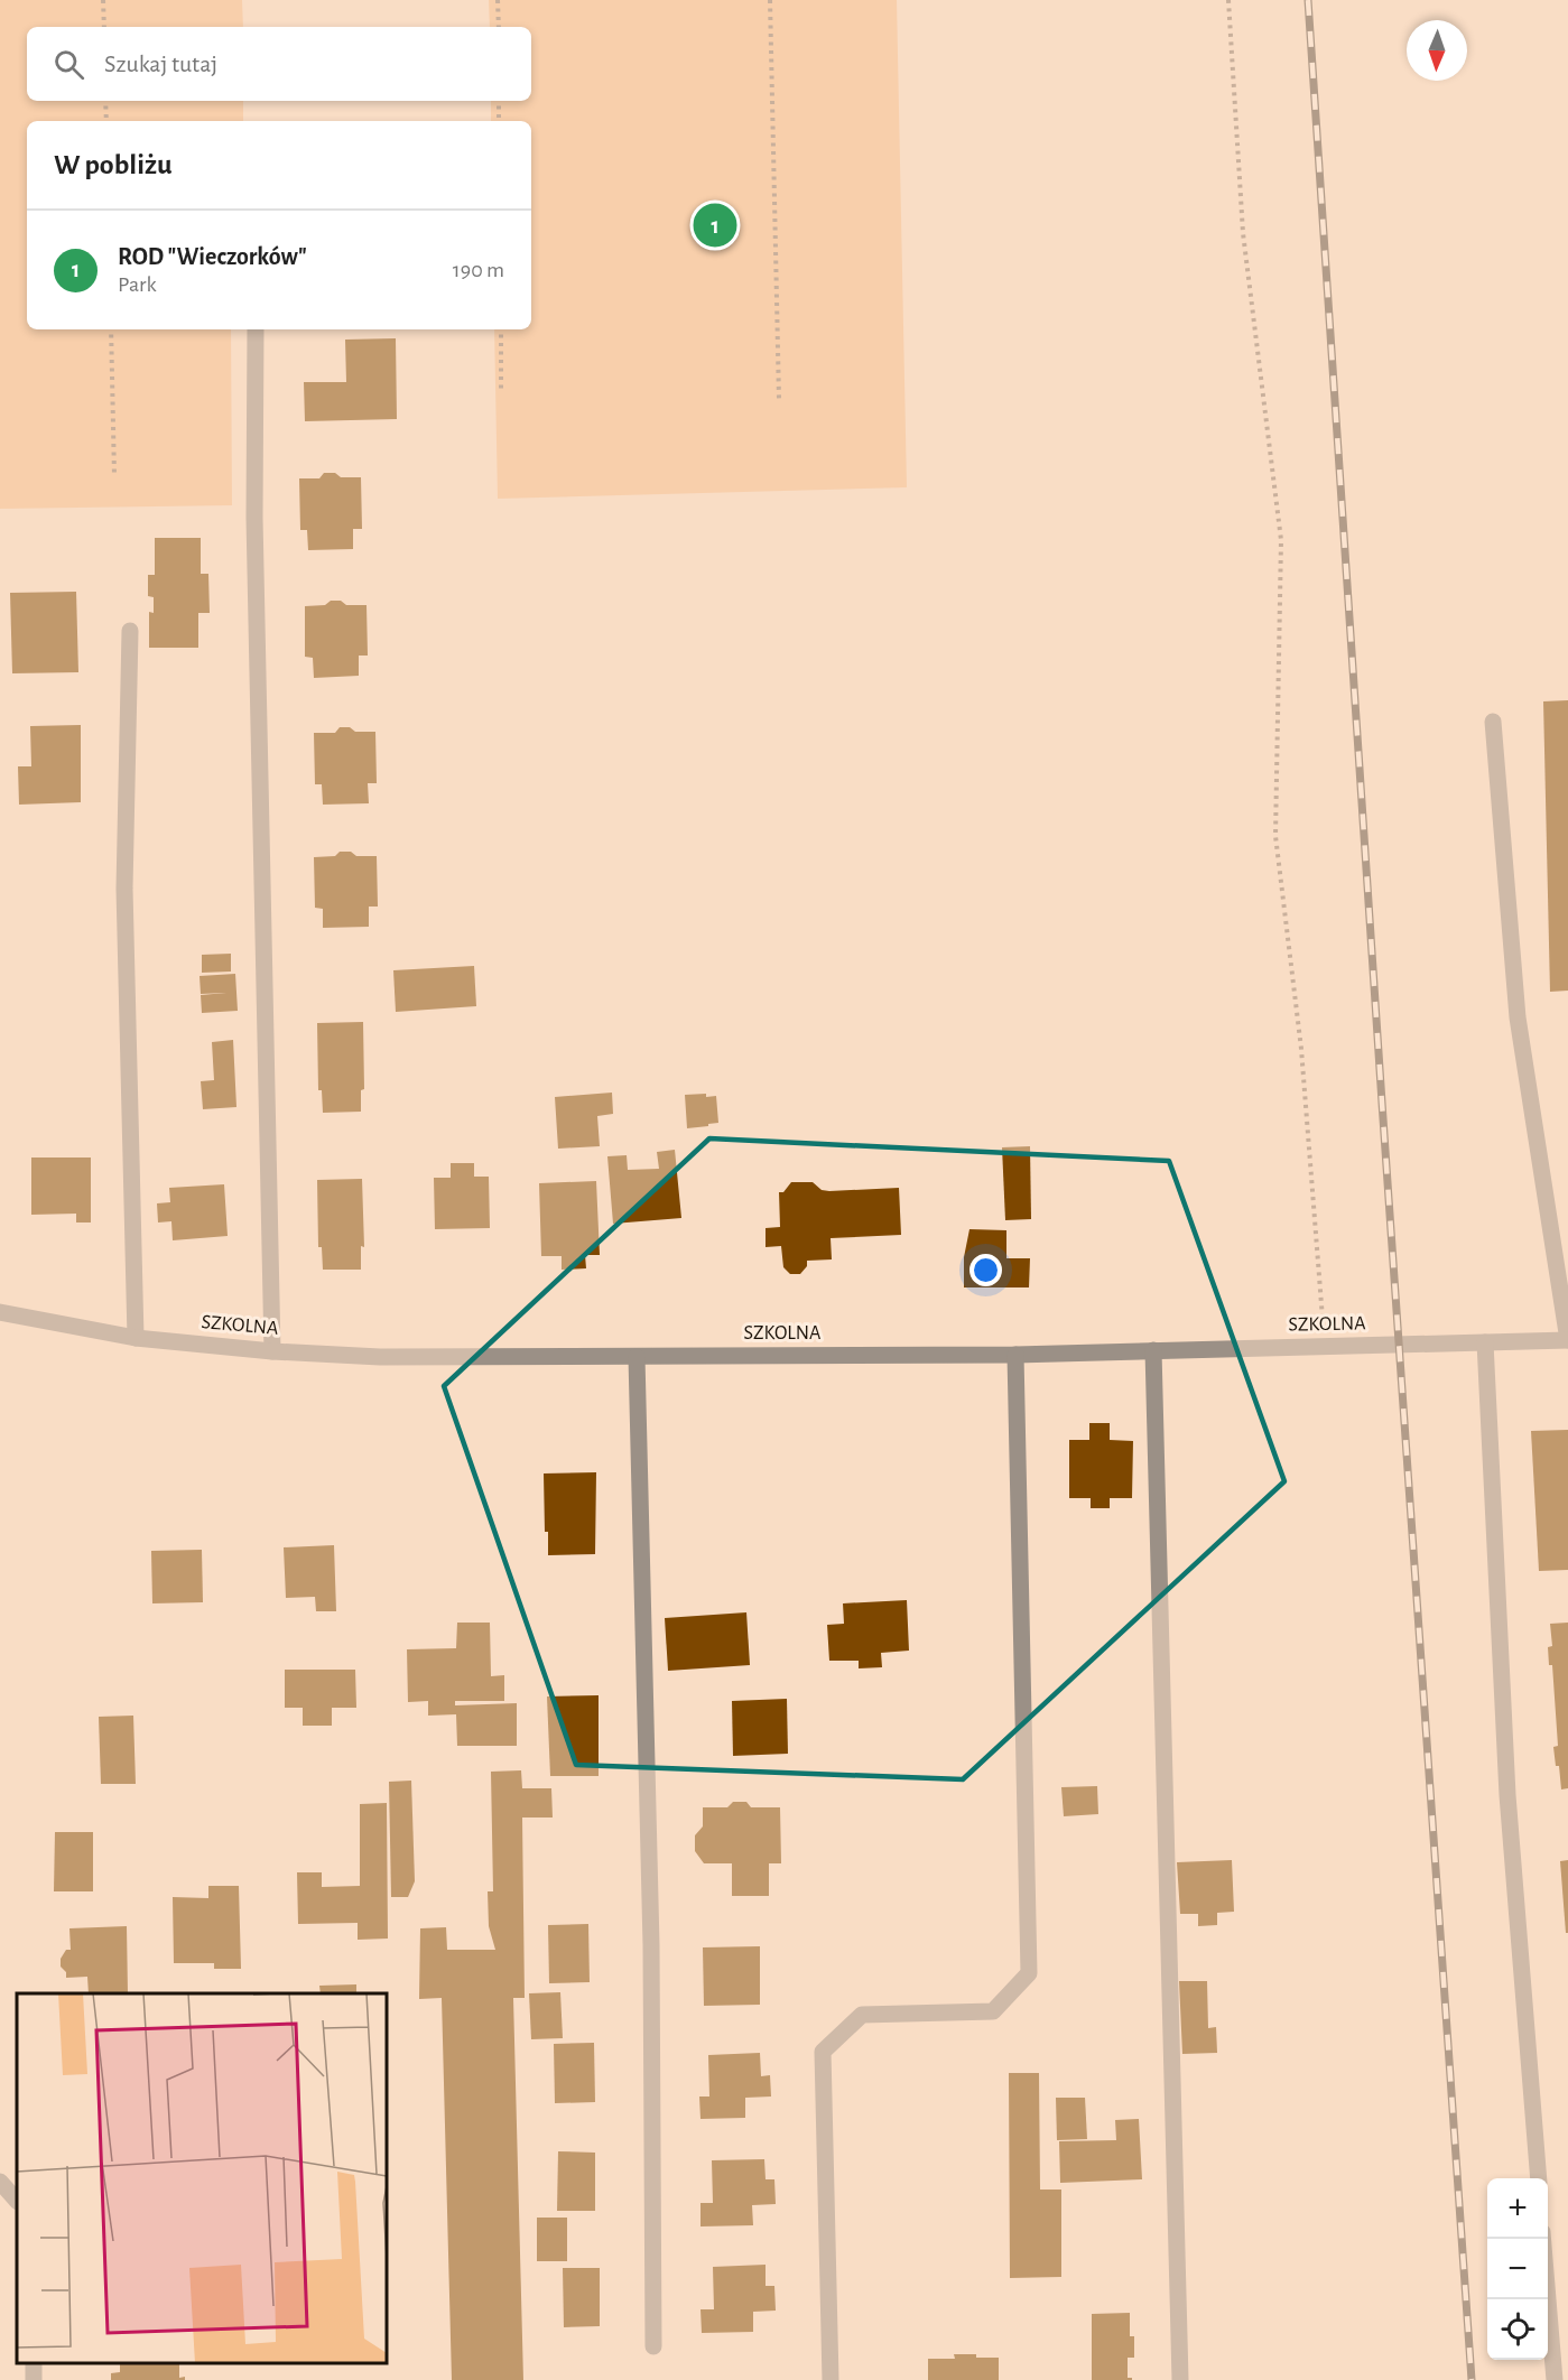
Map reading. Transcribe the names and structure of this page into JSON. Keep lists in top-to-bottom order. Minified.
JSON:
{"streets":{"street":["SZKOLNA"]},"north":"bottom","page":{"search":"Szukaj tutaj","heading":"W pobliżu","pins":"1","list":[{"mark":"1","name":"ROD \"Wieczorków\"","note":"Park","value":"190 m"}],"map_buttons":["+","−"]}}
